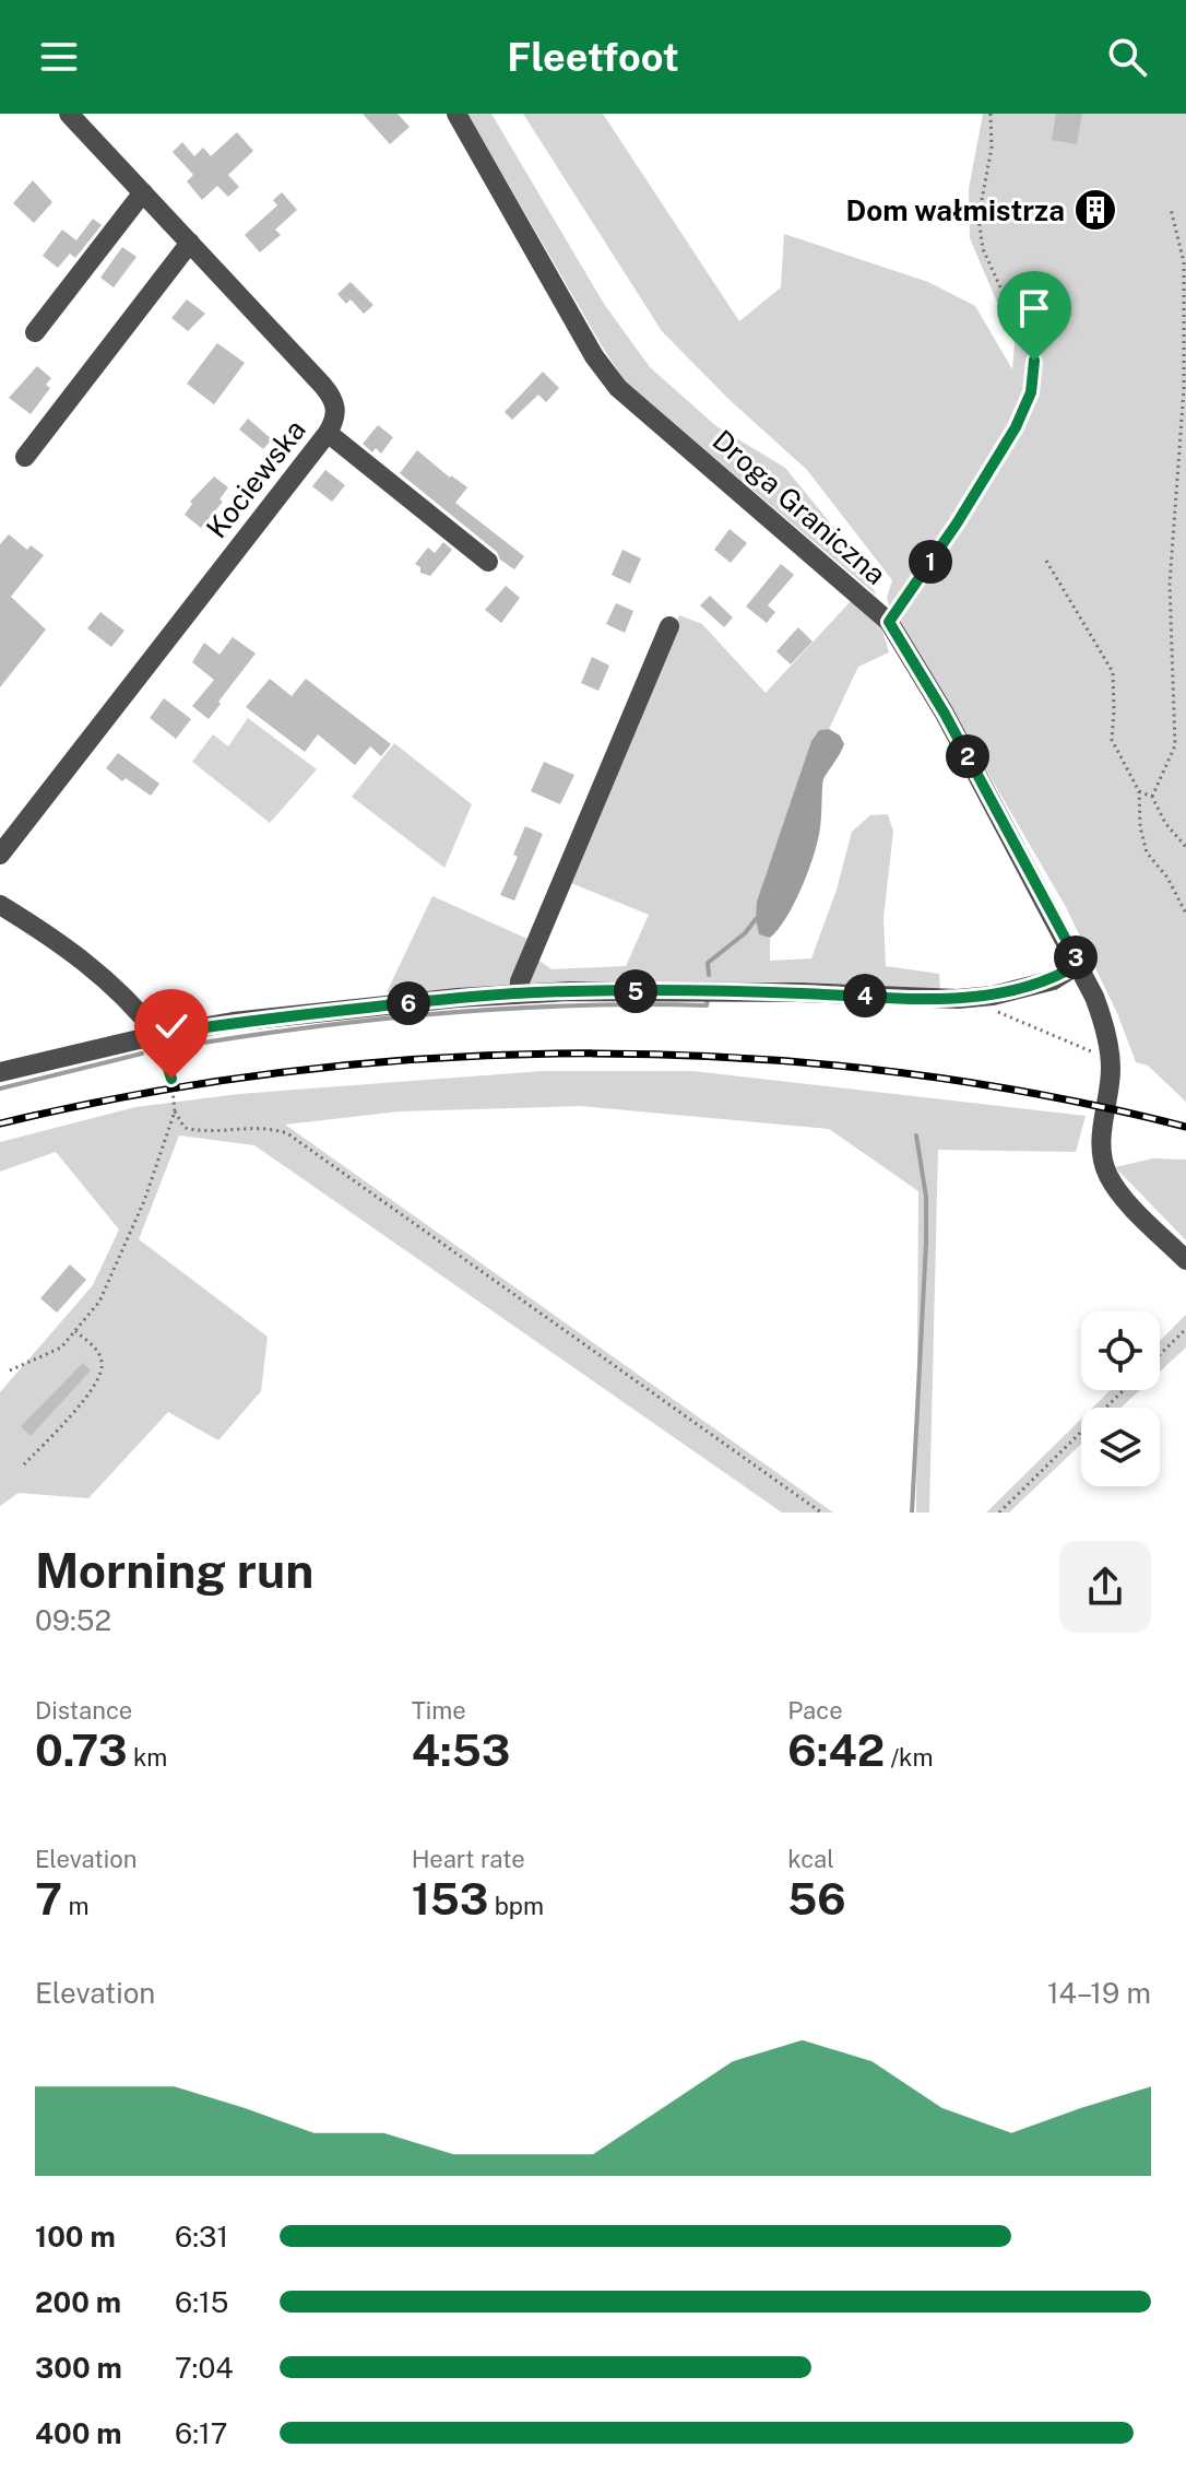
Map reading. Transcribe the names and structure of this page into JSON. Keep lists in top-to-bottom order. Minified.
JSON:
{"streets":{"street":["Kociewska","Droga Graniczna"]},"places":{"building":["Dom wałmistrza"]},"page":{"header":"Fleetfoot","pins":["1","2","3","5","4","6"],"heading":["Morning run","09:52"],"stats":[["Distance","0.73 km"],["Time","4:53"],["Pace","6:42 /km"],["Elevation","7 m"],["Heart rate","153 bpm"],["kcal","56"]],"chart":["Elevation","14–19 m"],"list":[{"name":"100 m","note":"6:31"},{"name":"200 m","note":"6:15"},{"name":"300 m","note":"7:04"},{"name":"400 m","note":"6:17"}]}}
